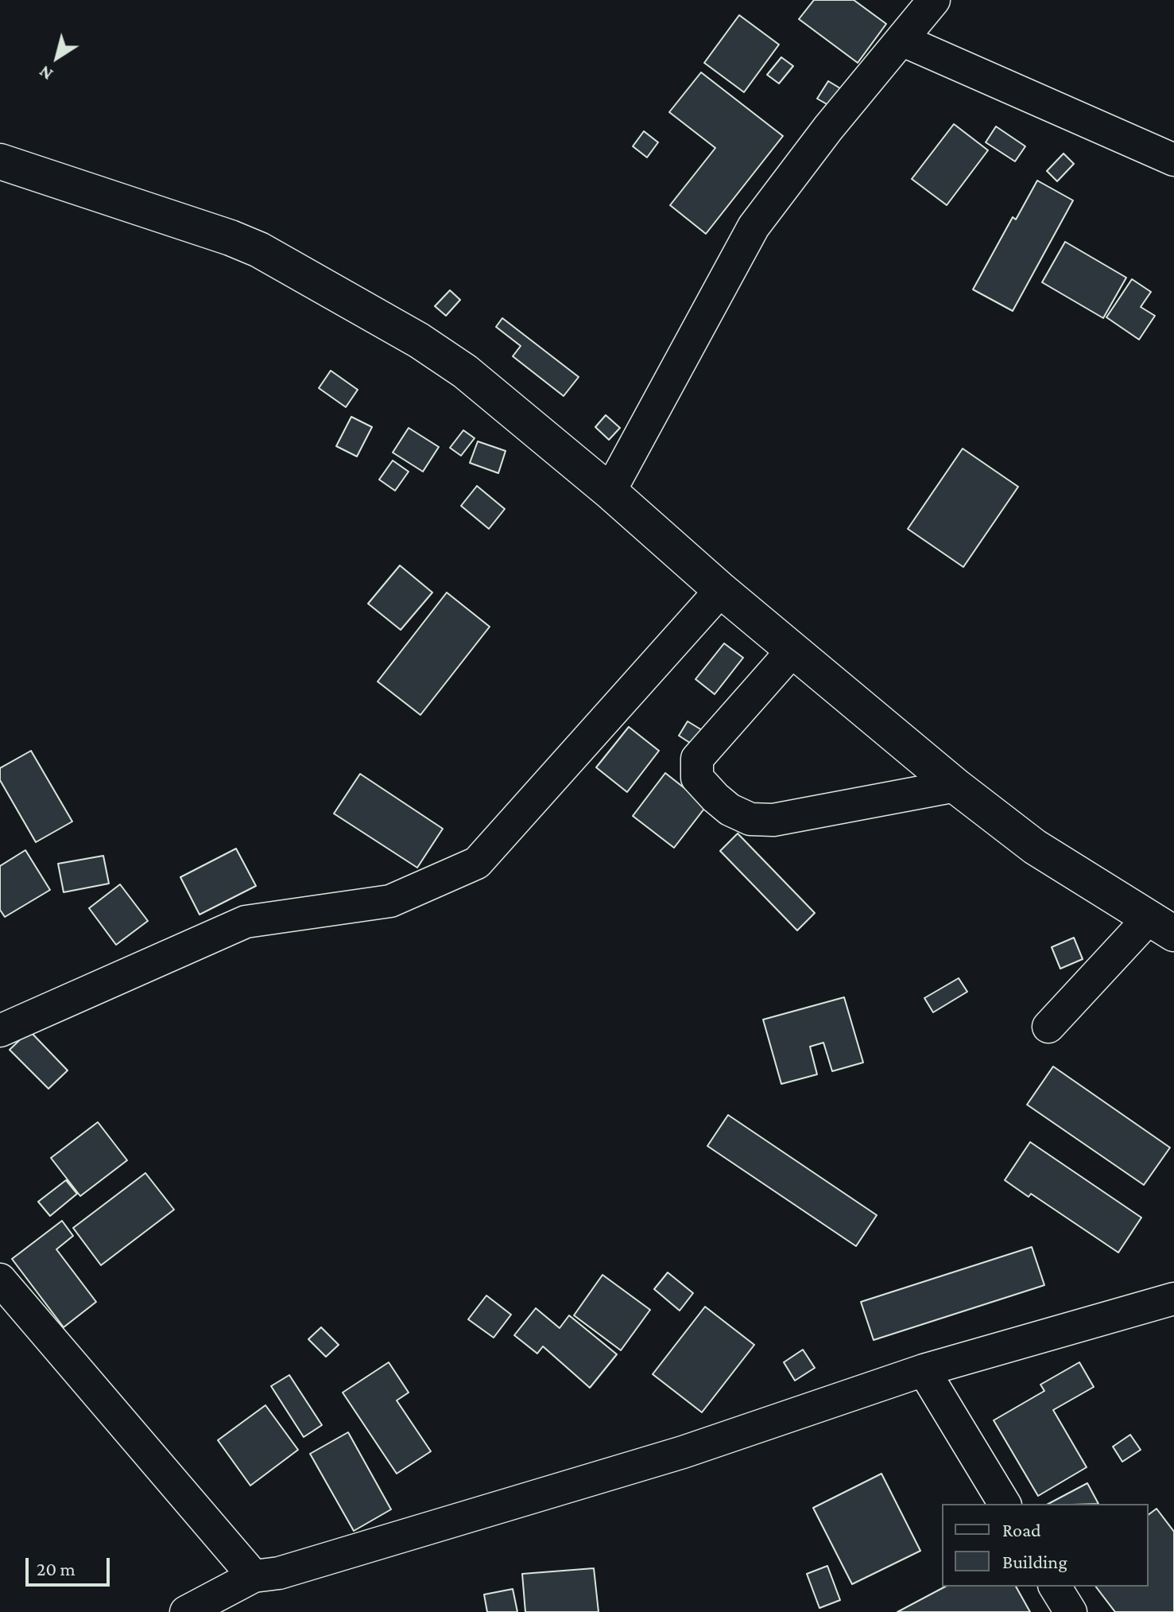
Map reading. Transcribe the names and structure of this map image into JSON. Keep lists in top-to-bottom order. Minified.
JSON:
{"legend":["Road","Building"],"scale_bar":"20 m","north":"bottom left"}
